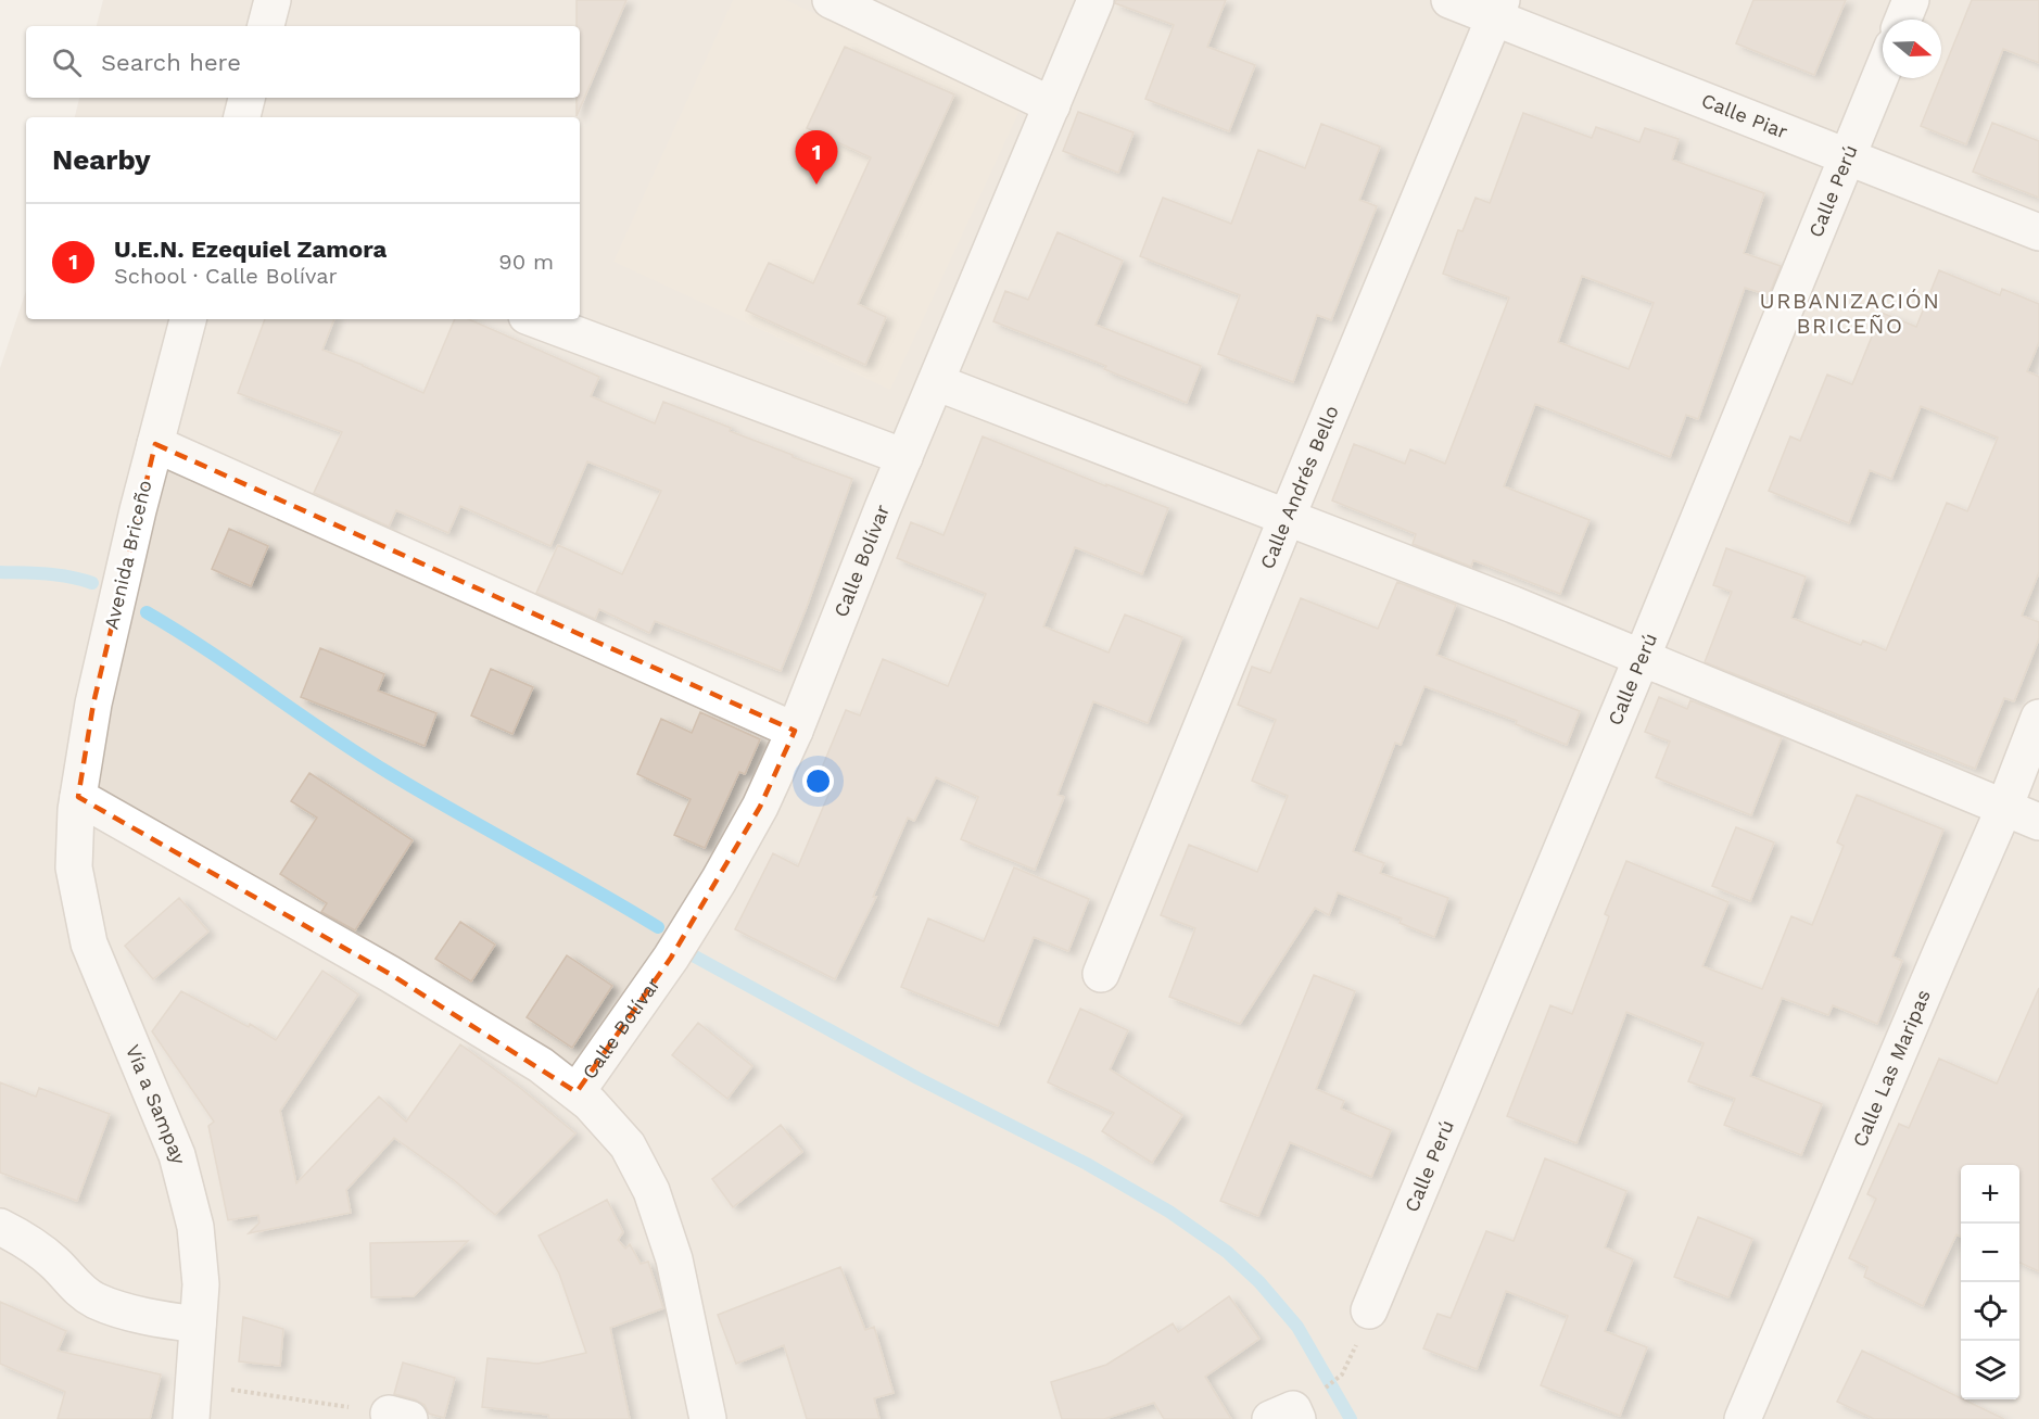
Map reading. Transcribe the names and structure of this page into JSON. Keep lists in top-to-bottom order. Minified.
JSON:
{"streets":{"street":["Calle Piar","Calle Perú","Calle Andrés Bello","Avenida Briceño","Calle Bolívar","Calle Las Maripas","Vía a Sampay"]},"crossings":[["Calle Piar","Calle Perú"],["Calle Piar","Calle Andrés Bello"],["Avenida Briceño","Vía a Sampay"]],"districts":["URBANIZACIÓN BRICEÑO"],"north":"right","page":{"search":"Search here","heading":"Nearby","pins":"1","list":[{"mark":"1","name":"U.E.N. Ezequiel Zamora","note":"School · Calle Bolívar","value":"90 m"}],"map_buttons":["+","−"]}}
